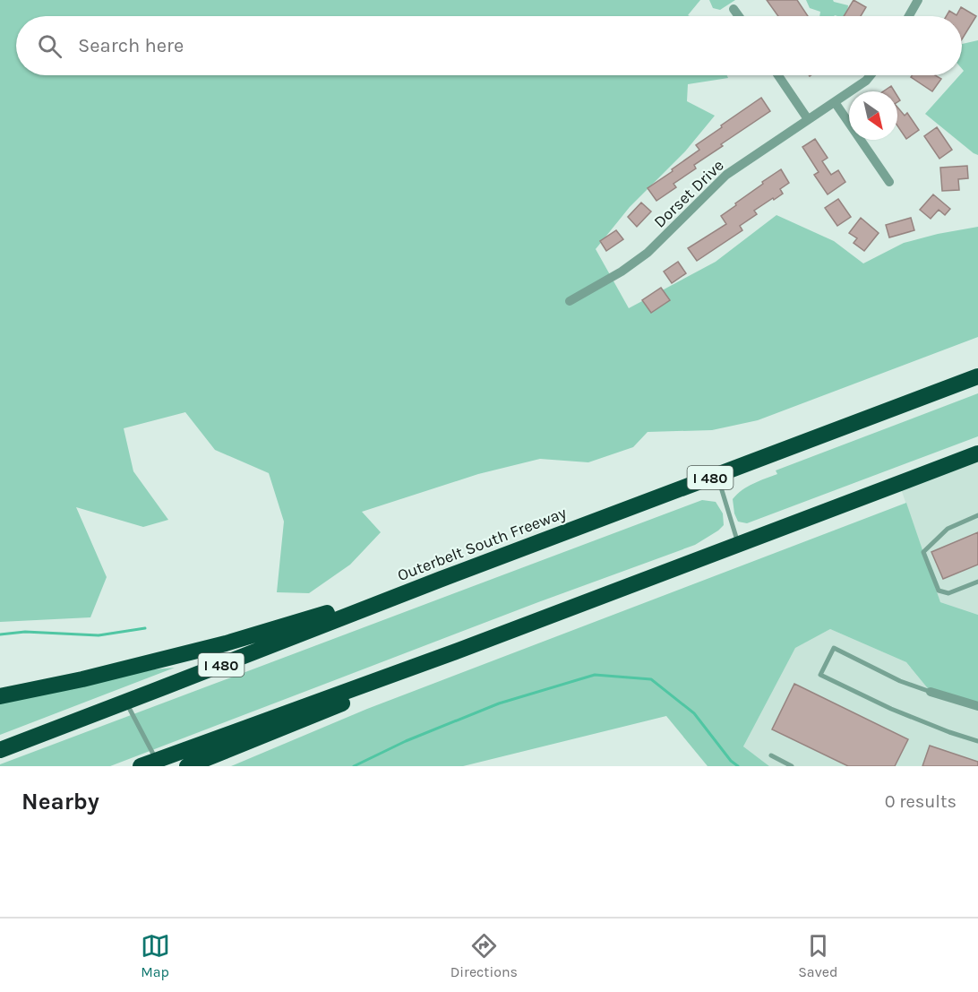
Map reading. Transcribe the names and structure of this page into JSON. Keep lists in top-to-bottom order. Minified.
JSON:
{"streets":{"highway":["I 480","Outerbelt South Freeway"],"street":["Dorset Drive"]},"north":"bottom right","page":{"search":"Search here","heading":["Nearby","0 results"],"nav":["Map","Directions","Saved"]}}
